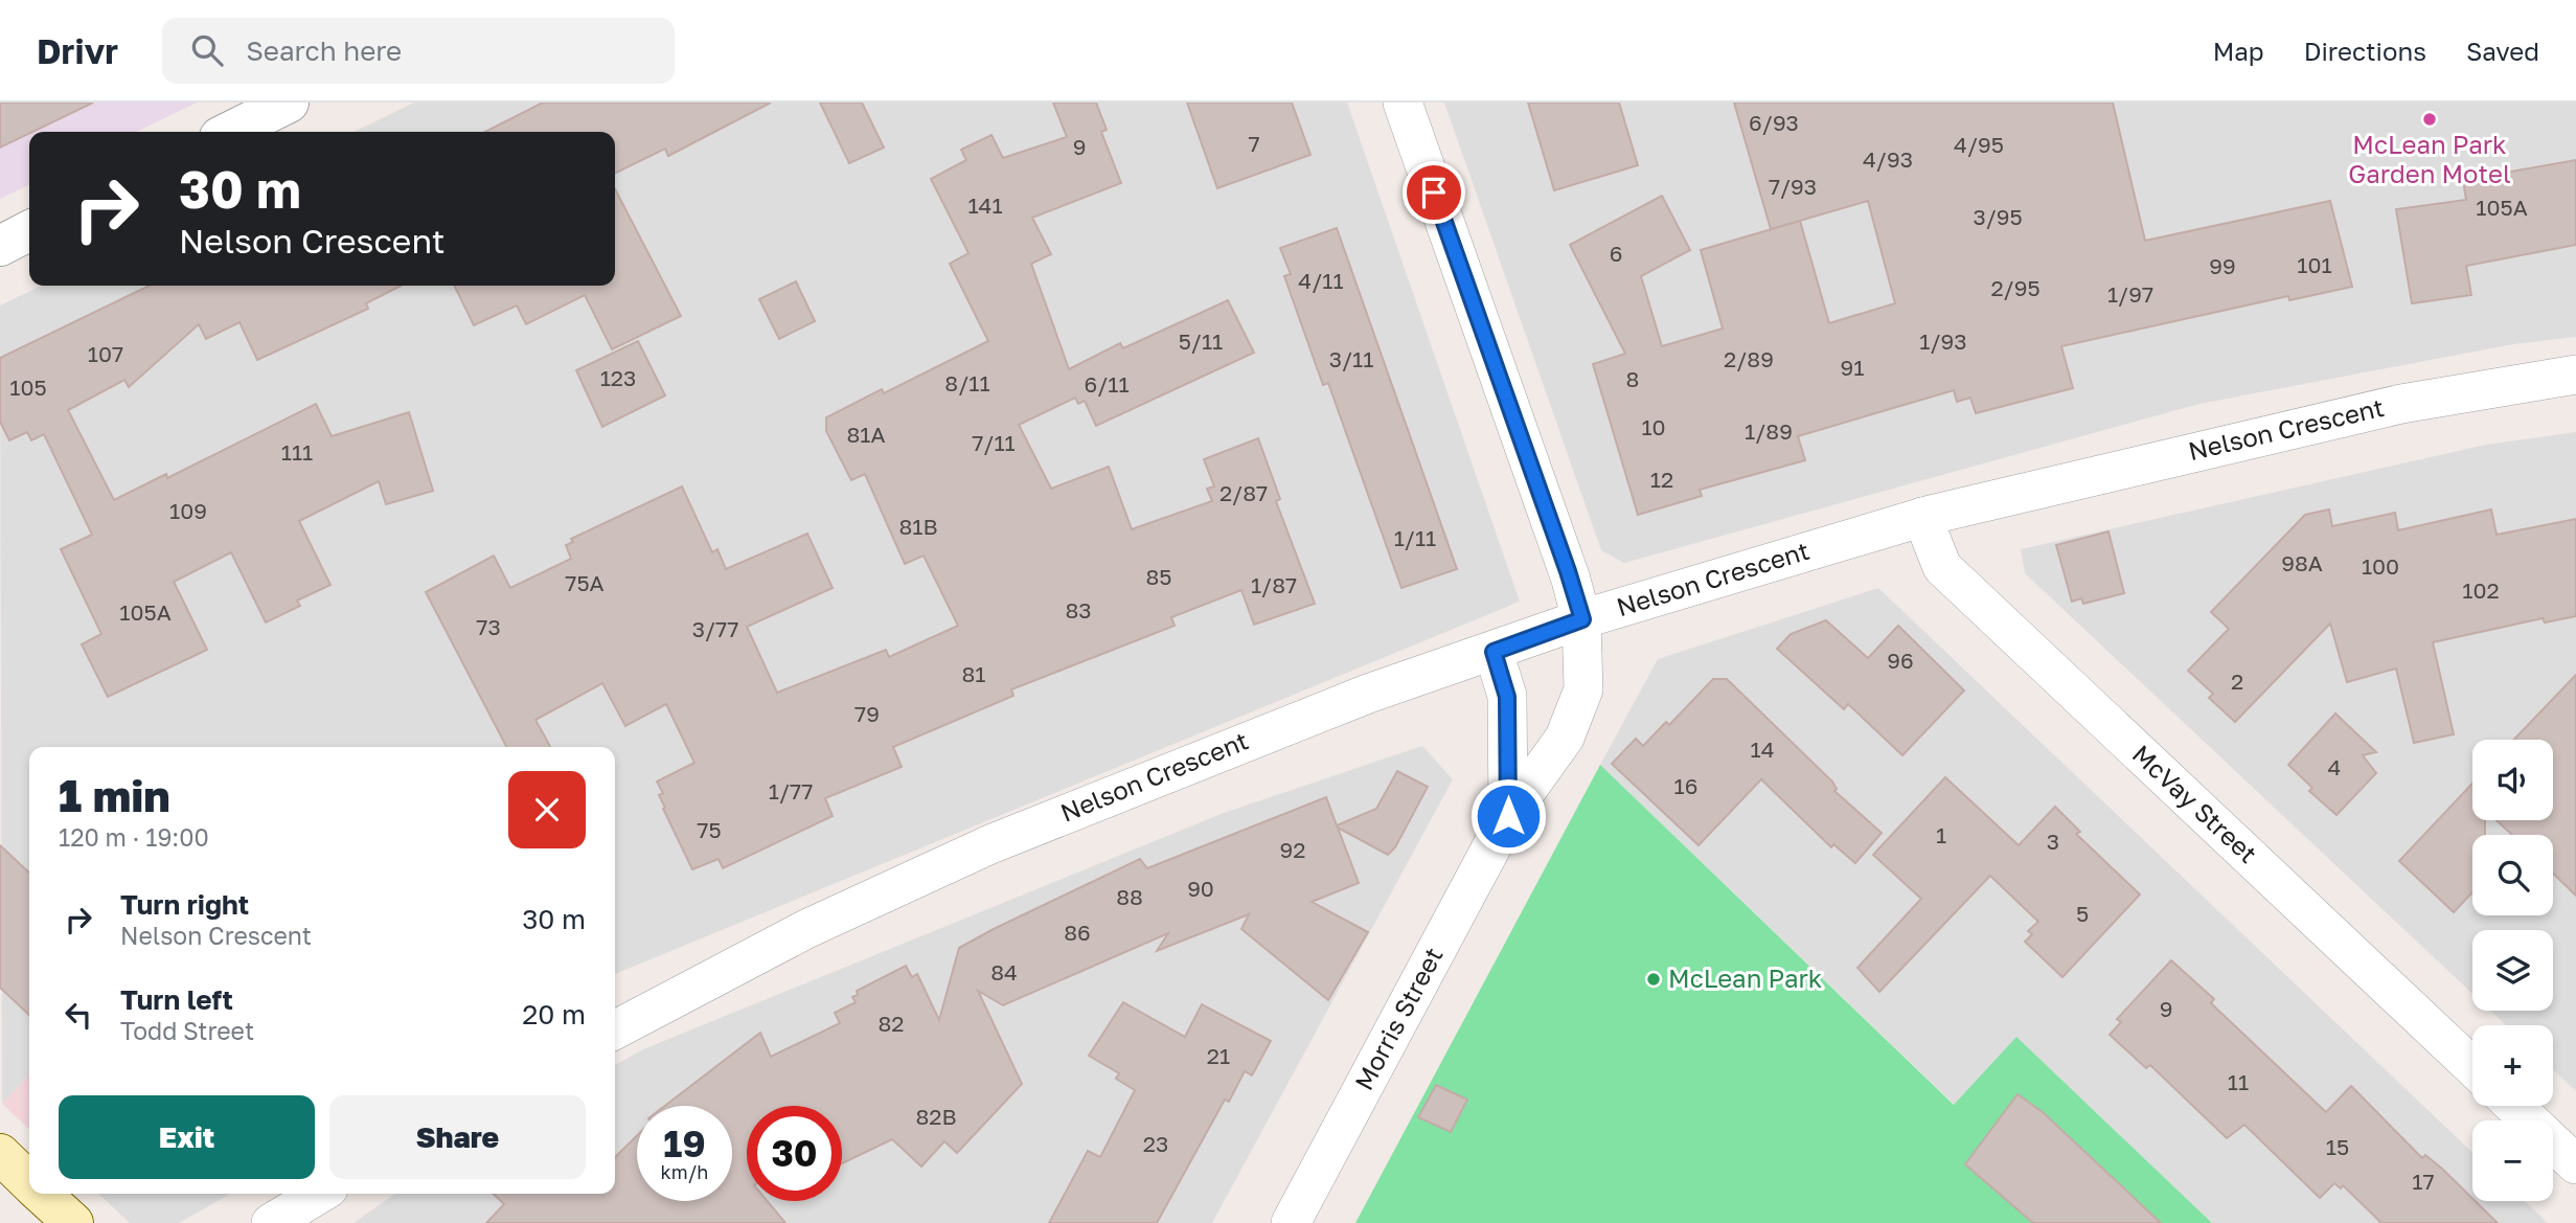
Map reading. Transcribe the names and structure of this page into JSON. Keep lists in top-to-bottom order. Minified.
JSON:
{"streets":{"street":["Nelson Crescent","McVay Street","Morris Street"]},"crossings":[["Nelson Crescent","McVay Street"],["Nelson Crescent","Morris Street"]],"places":["McLean Park Garden Motel","McLean Park"],"house_numbers":["6/93","7","4/95","9","4/93","7/93","141","105A","3/95","6","101","99","4/11","2/95","1/97","5/11","1/93","107","3/11","2/89","91","123","8","8/11","6/11","105","10","1/89","81A","7/11","111","12","2/87","109","81B","1/11","98A","100","85","75A","1/87","102","83","105A","73","3/77","96","81","2","79","14","4","16","1/77","75","1","3","92","90","88","5","86","84","9","82","21","11","82B","23","15","17"],"page":{"header":"Drivr","search":"Search here","nav":["Map","Directions","Saved"],"turn":["30 m","Nelson Crescent"],"map_buttons":["+","−"],"heading":["1 min","120 m · 19:00"],"list":[{"name":"Turn right","note":"Nelson Crescent","value":"30 m"},{"name":"Turn left","note":"Todd Street","value":"20 m"}],"buttons":["Exit","Share"],"speed":"19 km/h","limit":"30"}}
